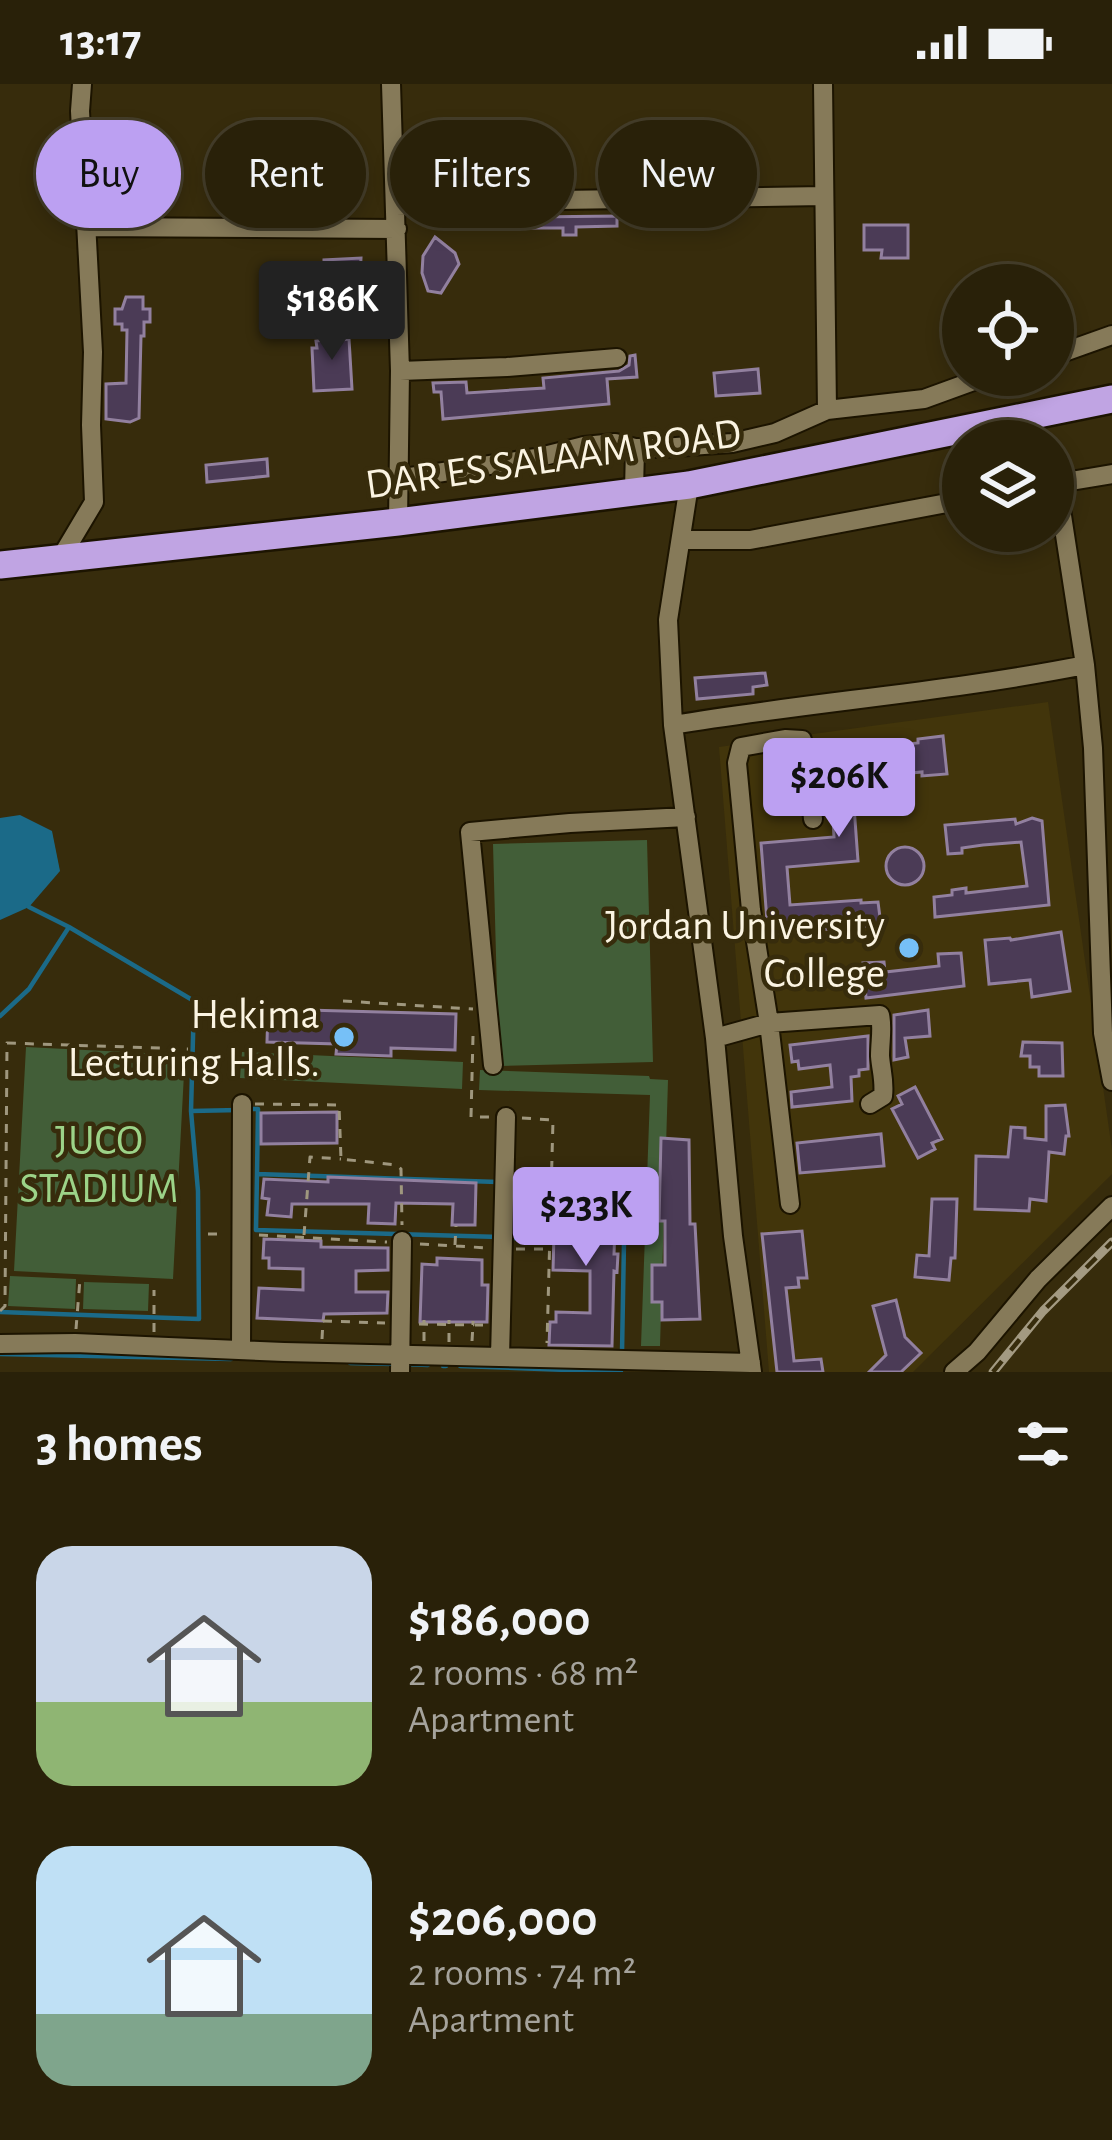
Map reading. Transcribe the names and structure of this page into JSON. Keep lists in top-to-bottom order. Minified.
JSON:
{"streets":{"highway":["DAR ES SALAAM ROAD"]},"parks":["JUCO STADIUM"],"places":["Jordan University College","Hekima Lecturing Halls."],"page":{"status":"13:17","chip":["Buy","Rent","Filters","New"],"price":["$186K","$206K","$233K"],"heading":"3 homes","list":[{"name":"$186,000","note":"2 rooms · 68 m² · Apartment"},{"name":"$206,000","note":"2 rooms · 74 m² · Apartment"}]}}
